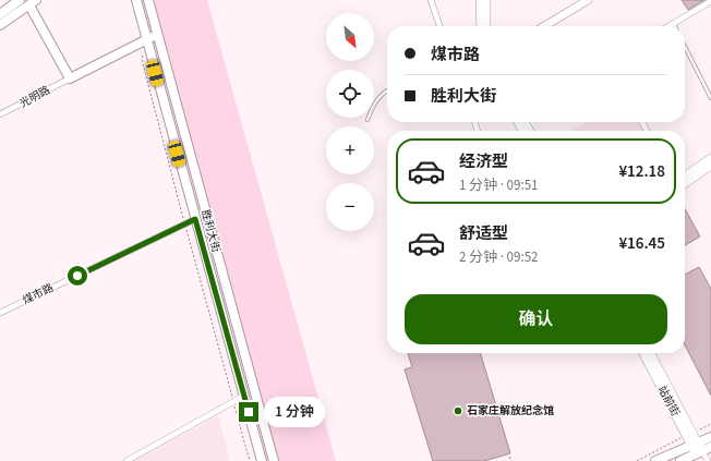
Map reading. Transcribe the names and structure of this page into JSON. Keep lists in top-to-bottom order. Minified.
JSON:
{"streets":{"main road":["胜利大街","站前街"],"street":["光明路","煤市路"]},"crossings":[["胜利大街","煤市路"]],"places":["石家庄解放纪念馆"],"north":"bottom right","page":{"map_buttons":["+","−"],"banner":["煤市路","胜利大街"],"list":[{"name":"经济型","note":"1 分钟 · 09:51","value":"¥12.18"},{"name":"舒适型","note":"2 分钟 · 09:52","value":"¥16.45"}],"buttons":"确认","bubble":"1 分钟"}}
